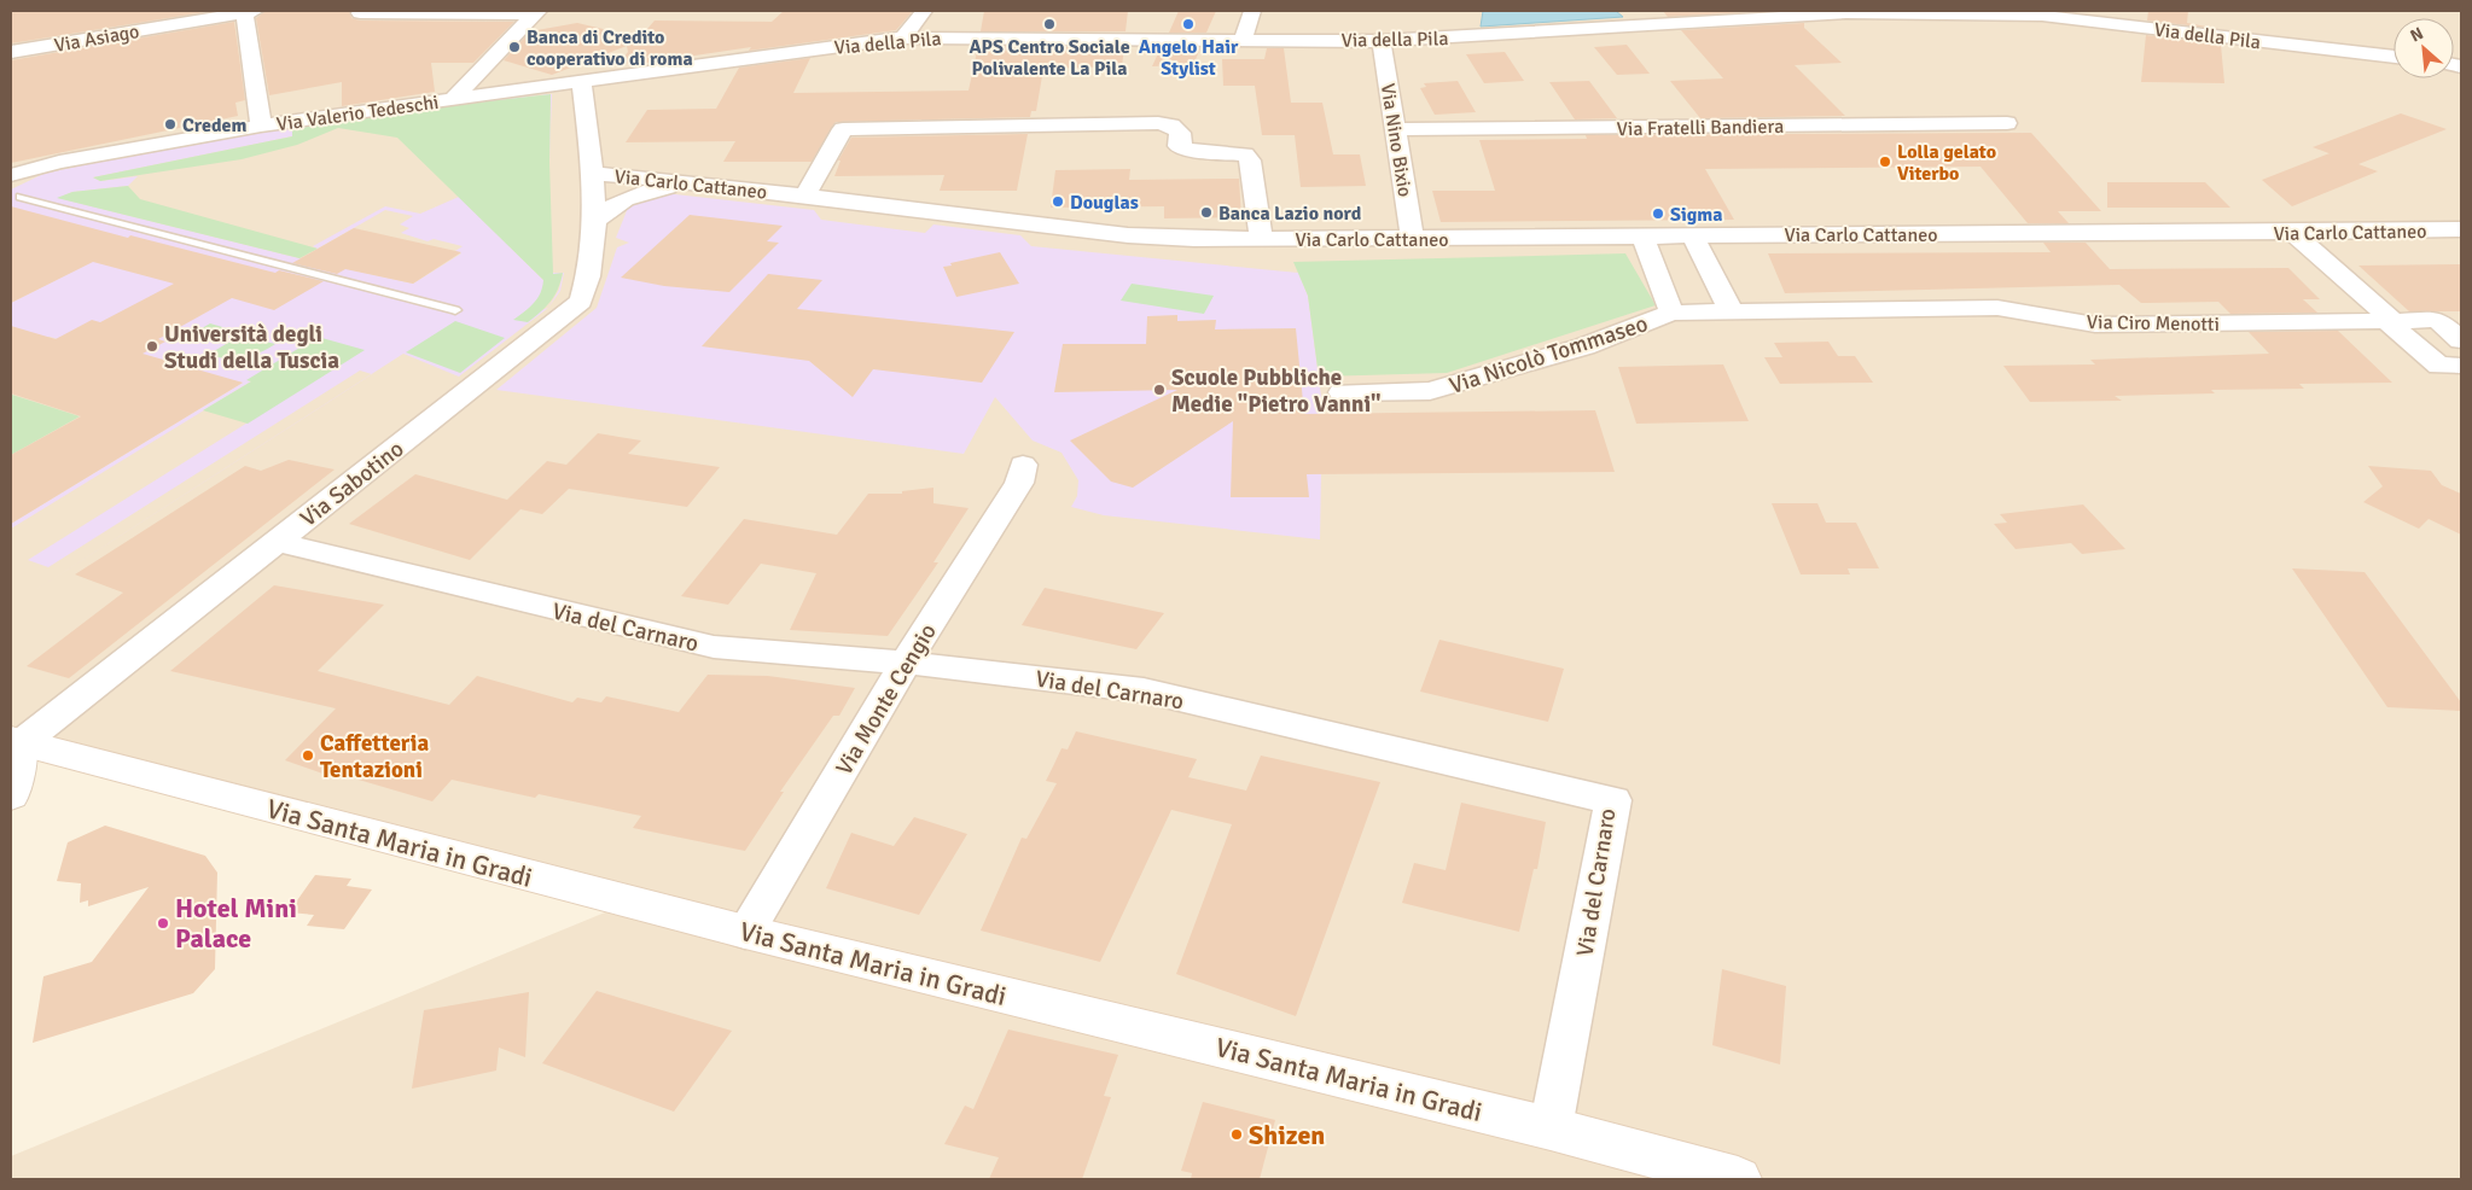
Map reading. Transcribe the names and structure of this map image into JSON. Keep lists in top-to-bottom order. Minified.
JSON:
{"streets":{"main road":["Via Santa Maria in Gradi"],"street":["Via della Pila","Via Asiago","Via Valerio Tedeschi","Via Fratelli Bandiera","Via Nino Bixio","Via Carlo Cattaneo","Via Ciro Menotti","Via Nicolò Tommaseo","Via Sabotino","Via del Carnaro","Via Monte Cengio"]},"crossings":[["Via della Pila","Via Valerio Tedeschi"],["Via della Pila","Via Nino Bixio"],["Via della Pila","Via Carlo Cattaneo"],["Via Fratelli Bandiera","Via Nino Bixio"],["Via Nino Bixio","Via Carlo Cattaneo"],["Via Carlo Cattaneo","Via Nicolò Tommaseo"],["Via Carlo Cattaneo","Via Sabotino"],["Via Ciro Menotti","Via Nicolò Tommaseo"],["Via Sabotino","Via del Carnaro"],["Via Sabotino","Via Santa Maria in Gradi"],["Via del Carnaro","Via Monte Cengio"],["Via del Carnaro","Via Santa Maria in Gradi"],["Via Monte Cengio","Via Santa Maria in Gradi"]],"places":["APS Centro Sociale Polivalente La Pila","Angelo Hair Stylist","Banca di Credito cooperativo di roma","Credem","Lolla gelato Viterbo","Douglas","Banca Lazio nord","Sigma","Università degli Studi della Tuscia","Scuole Pubbliche Medie \"Pietro Vanni\"","Caffetteria Tentazioni","Hotel Mini Palace","Shizen"],"north":"top left"}
